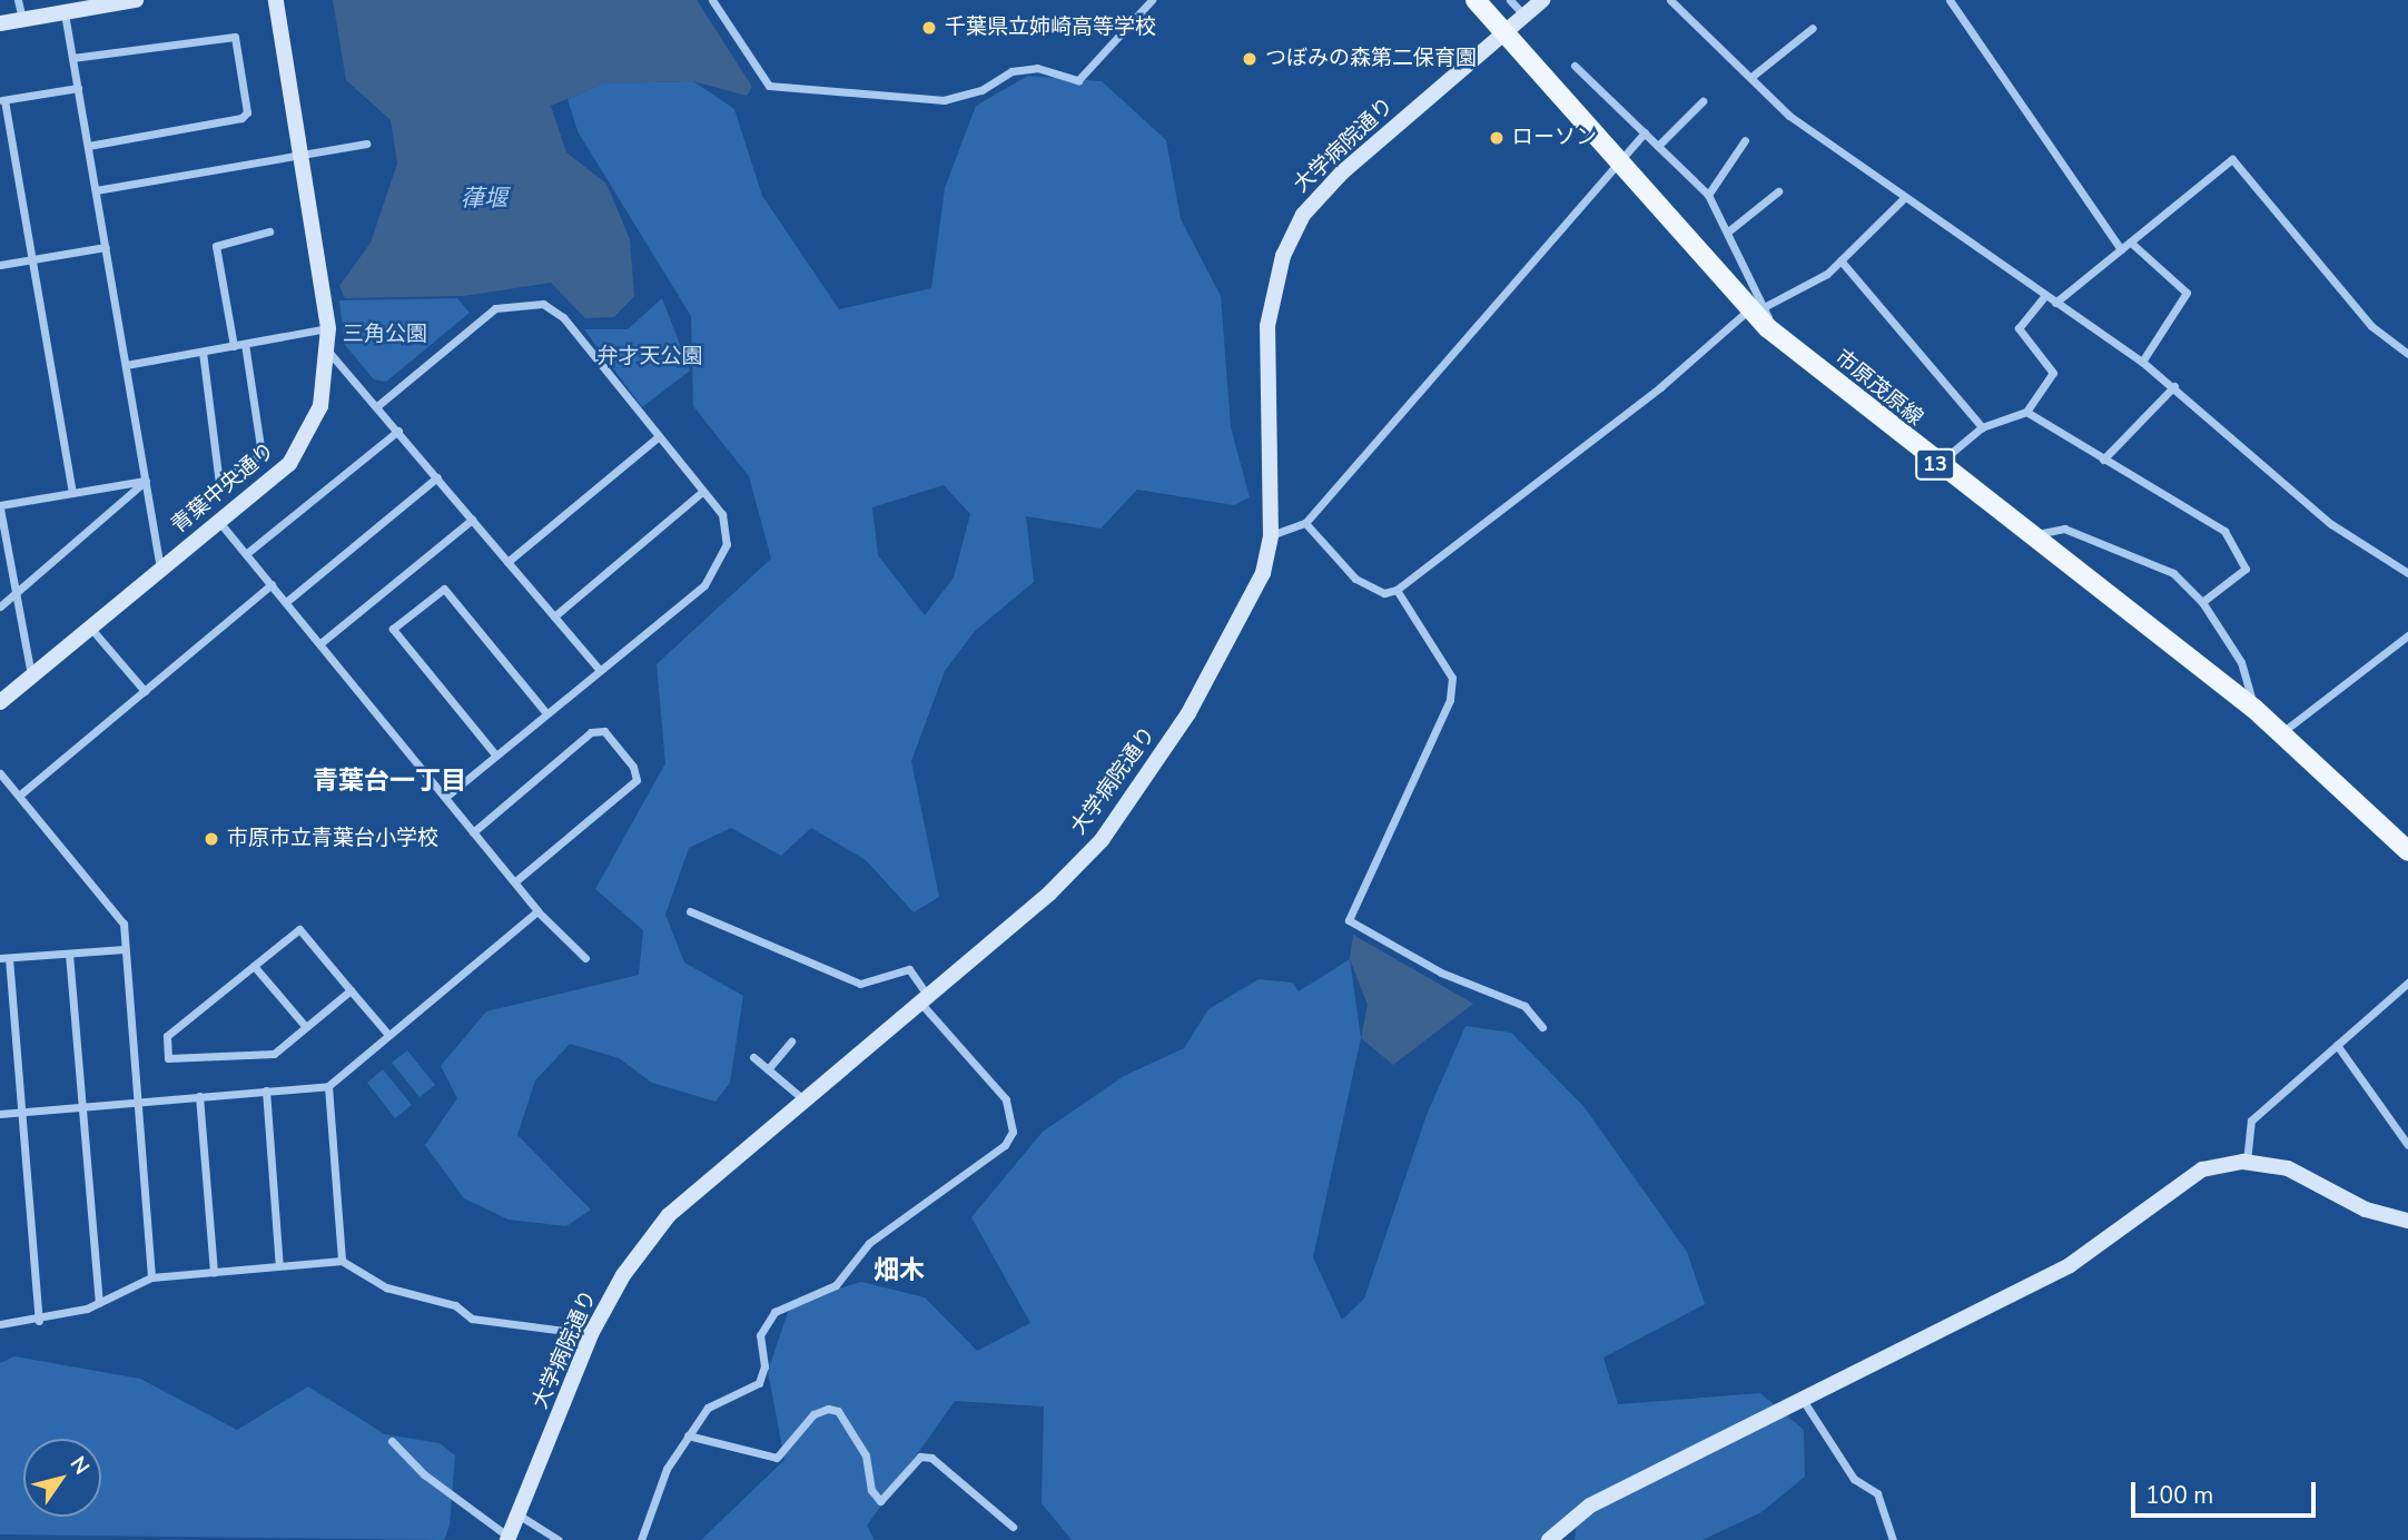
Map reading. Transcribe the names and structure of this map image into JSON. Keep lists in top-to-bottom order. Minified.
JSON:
{"streets":{"main road":["市原茂原線","13"],"street":["大学病院通り","青葉中央通り"]},"crossings":[["大学病院通り","市原茂原線"]],"districts":["青葉台一丁目","畑木"],"water":["葎堰"],"parks":["三角公園","弁才天公園"],"places":["千葉県立姉崎高等学校","つぼみの森第二保育園","ローソン","市原市立青葉台小学校"],"scale_bar":"100 m","north":"top right"}
